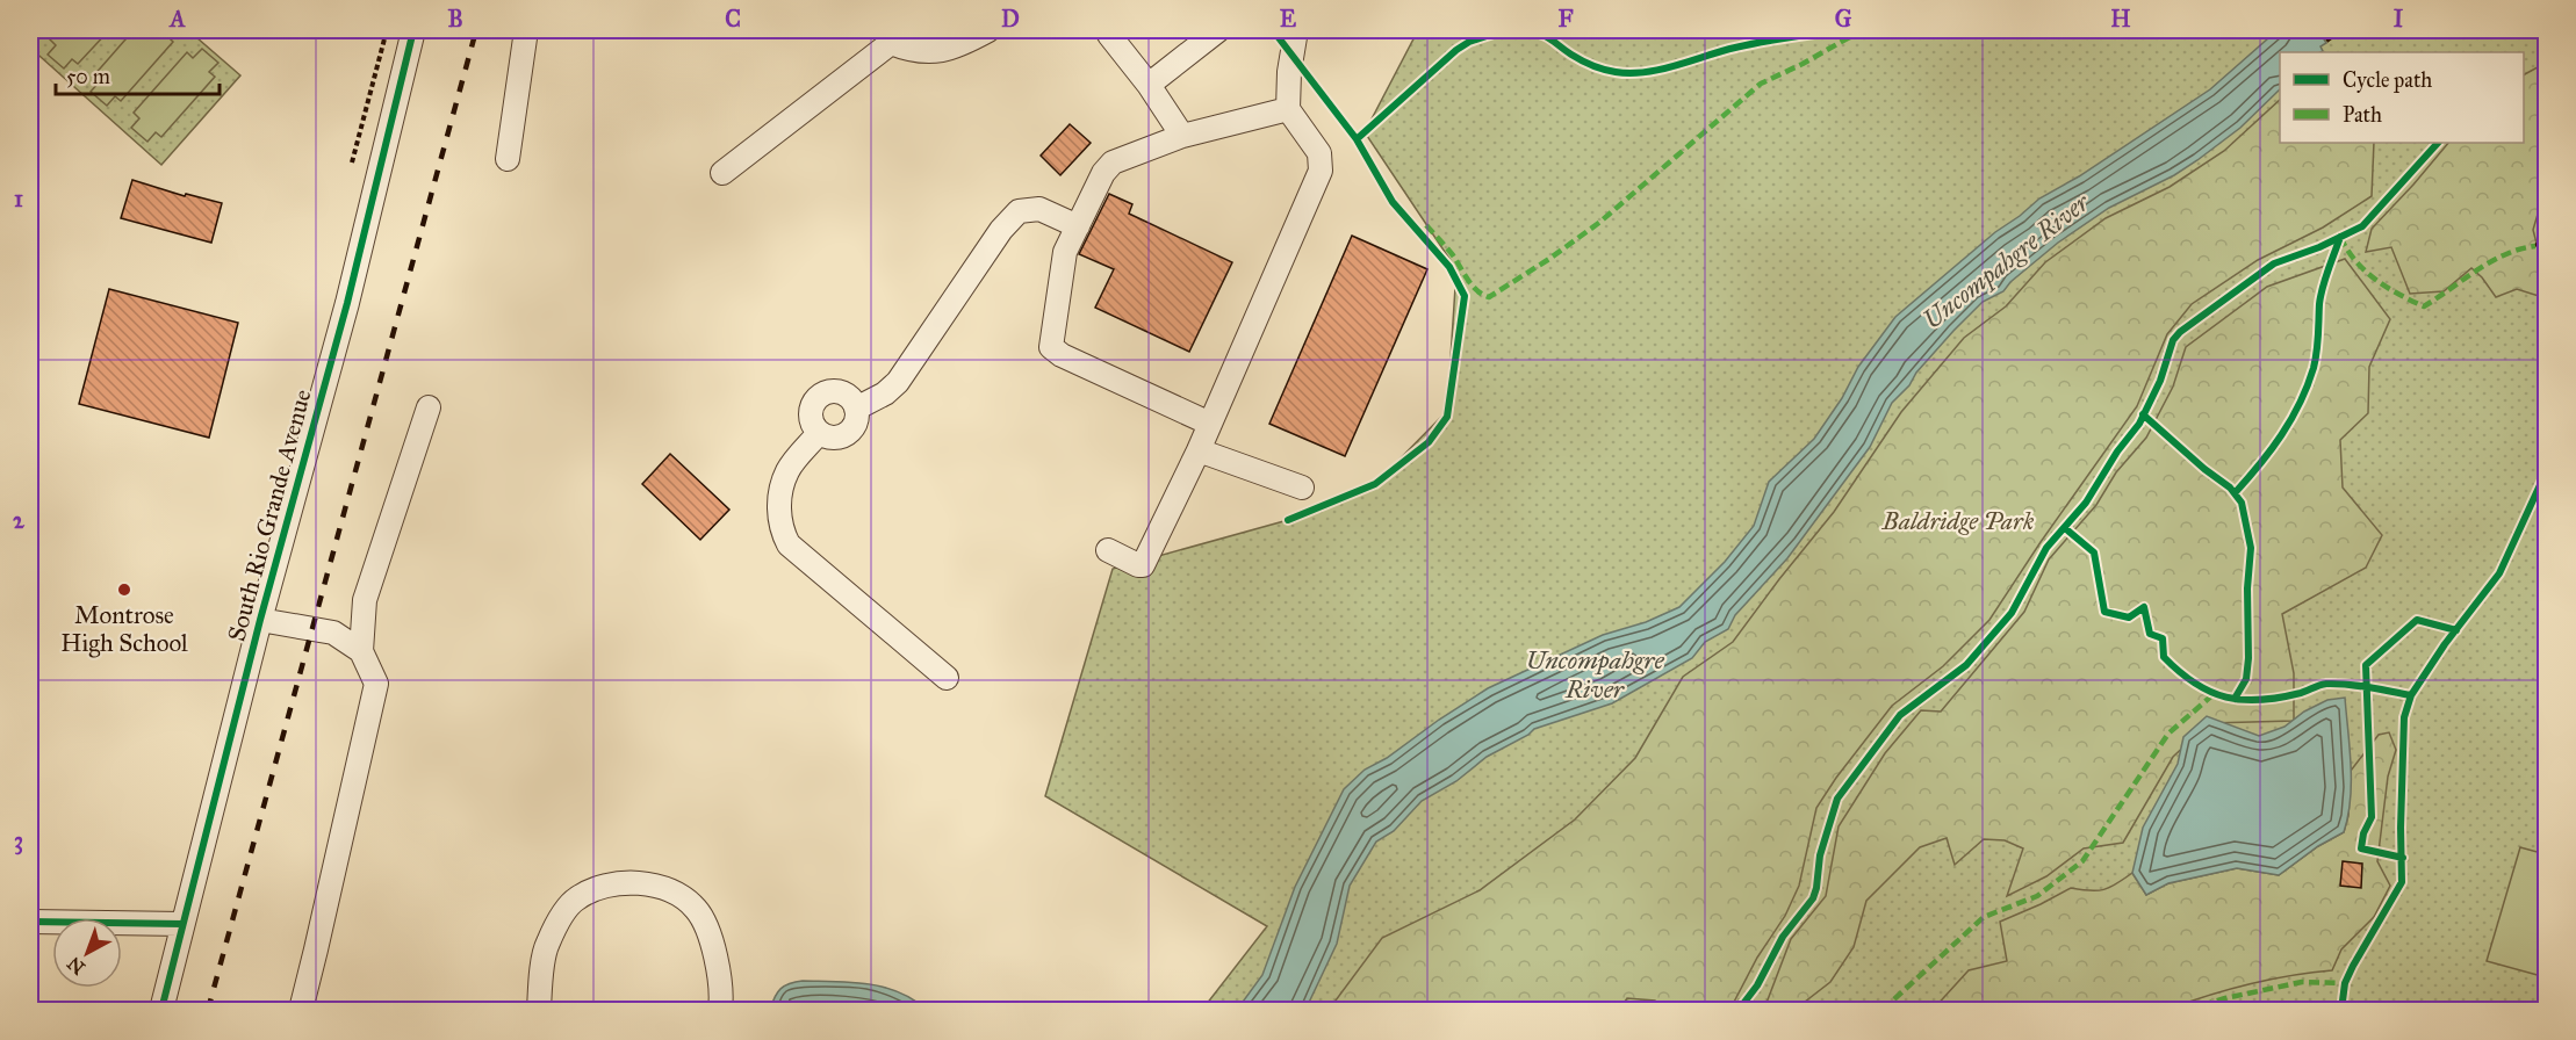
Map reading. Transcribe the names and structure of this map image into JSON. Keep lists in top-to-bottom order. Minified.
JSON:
{"streets":{"street":["South Rio Grande Avenue"]},"water":["Uncompahgre River"],"parks":["Baldridge Park"],"places":["Montrose High School"],"legend":["Cycle path","Path"],"scale_bar":"50 m","north":"bottom left","grid":{"columns":["A","B","C","D","E","F","G","H","I"],"rows":["1","2","3"]}}
